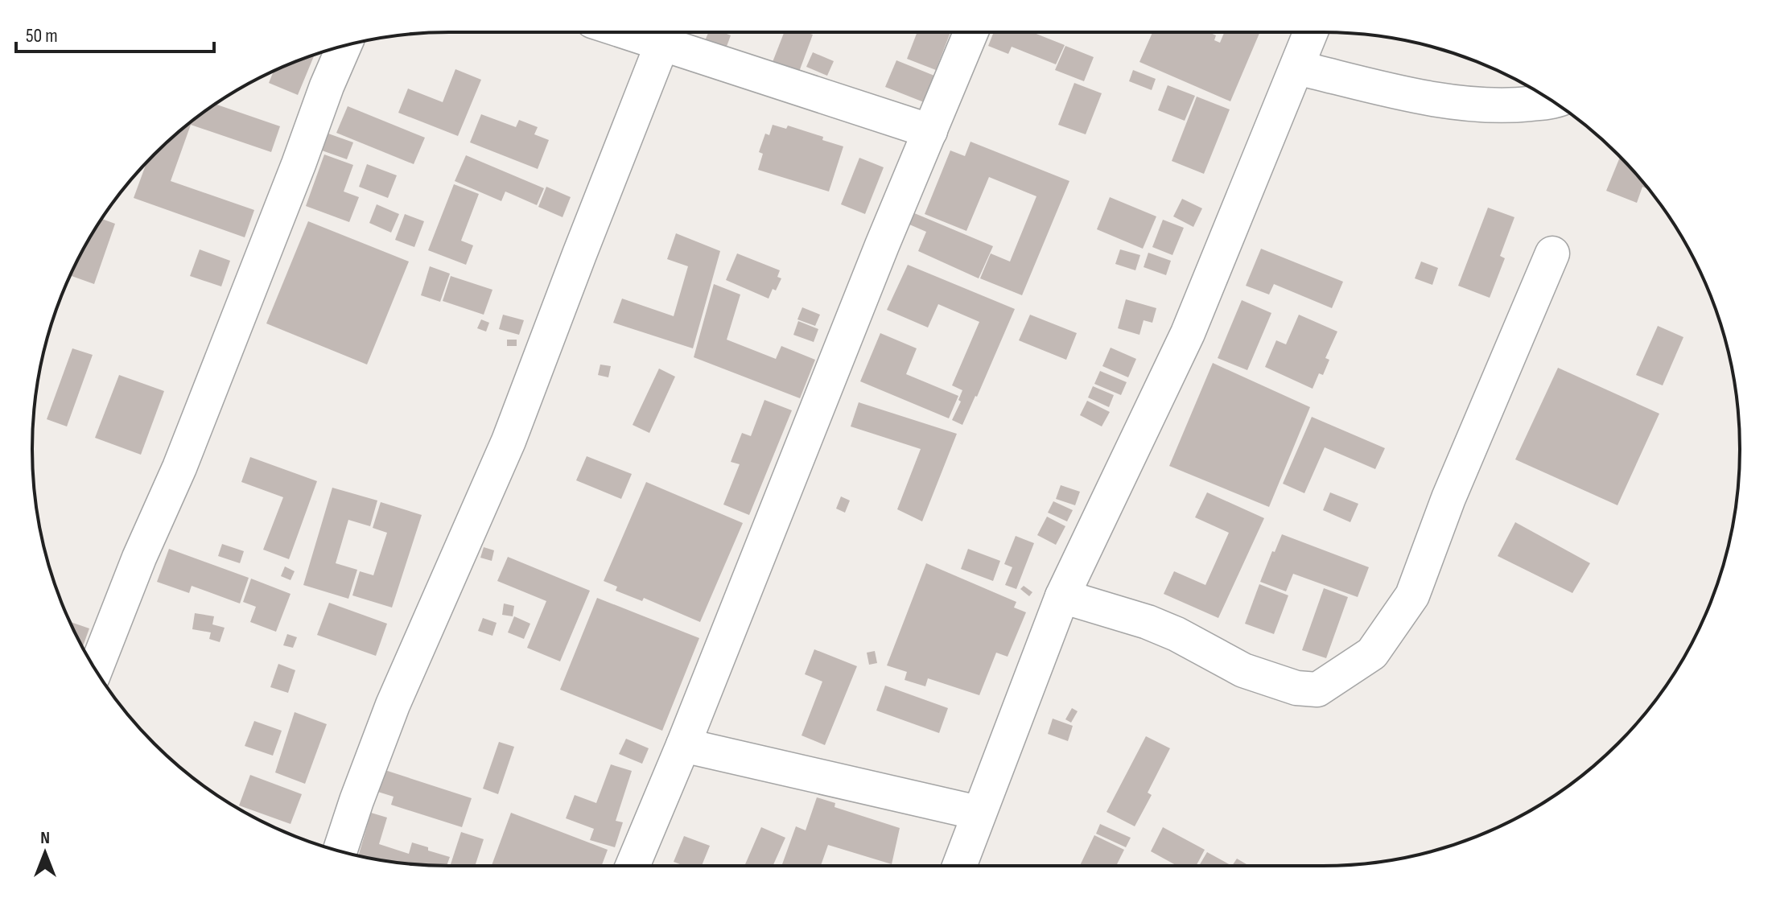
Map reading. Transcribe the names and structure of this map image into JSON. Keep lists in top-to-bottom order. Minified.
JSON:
{"scale_bar":"50 m","north":"top"}
